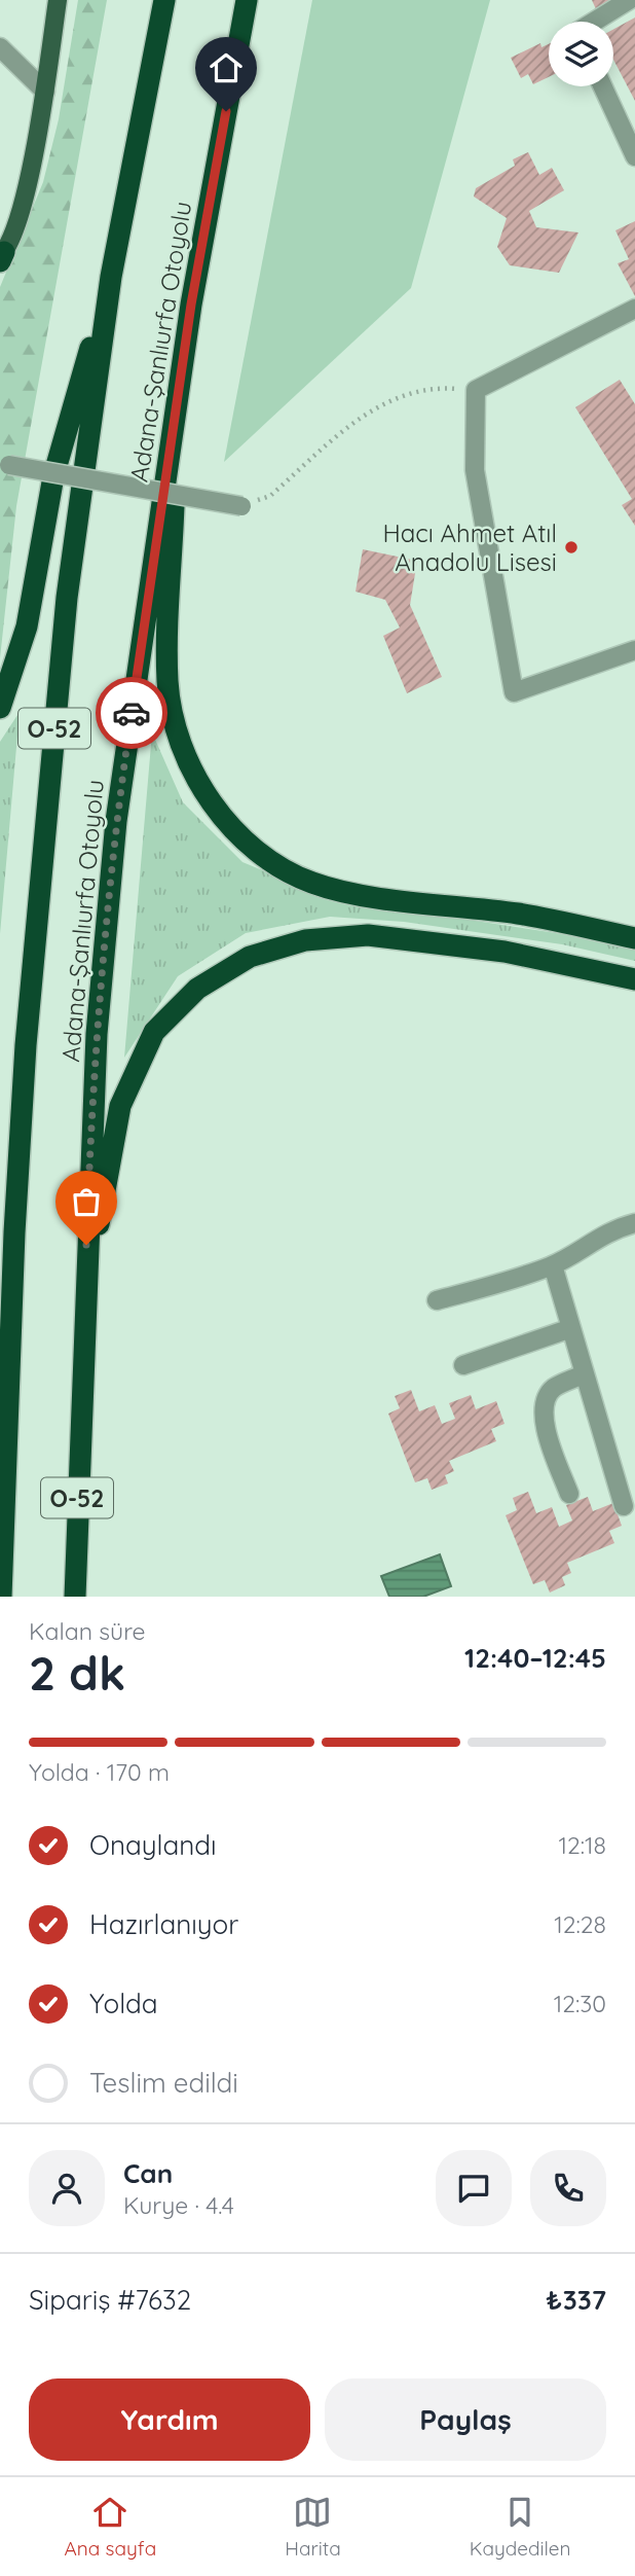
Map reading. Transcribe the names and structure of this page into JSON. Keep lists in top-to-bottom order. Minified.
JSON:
{"streets":{"highway":["Adana-Şanlıurfa Otoyolu","O-52"]},"places":["Hacı Ahmet Atıl Anadolu Lisesi"],"page":{"heading":["2 dk","Kalan süre","12:40–12:45"],"panel":["Can","Kurye · 4.4","Sipariş #7632","₺337"],"bar":"Yolda · 170 m","list":[["Onaylandı","12:18"],["Hazırlanıyor","12:28"],["Yolda","12:30"],"Teslim edildi"],"buttons":["Yardım","Paylaş"],"tabs":["Ana sayfa","Harita","Kaydedilen"]}}
